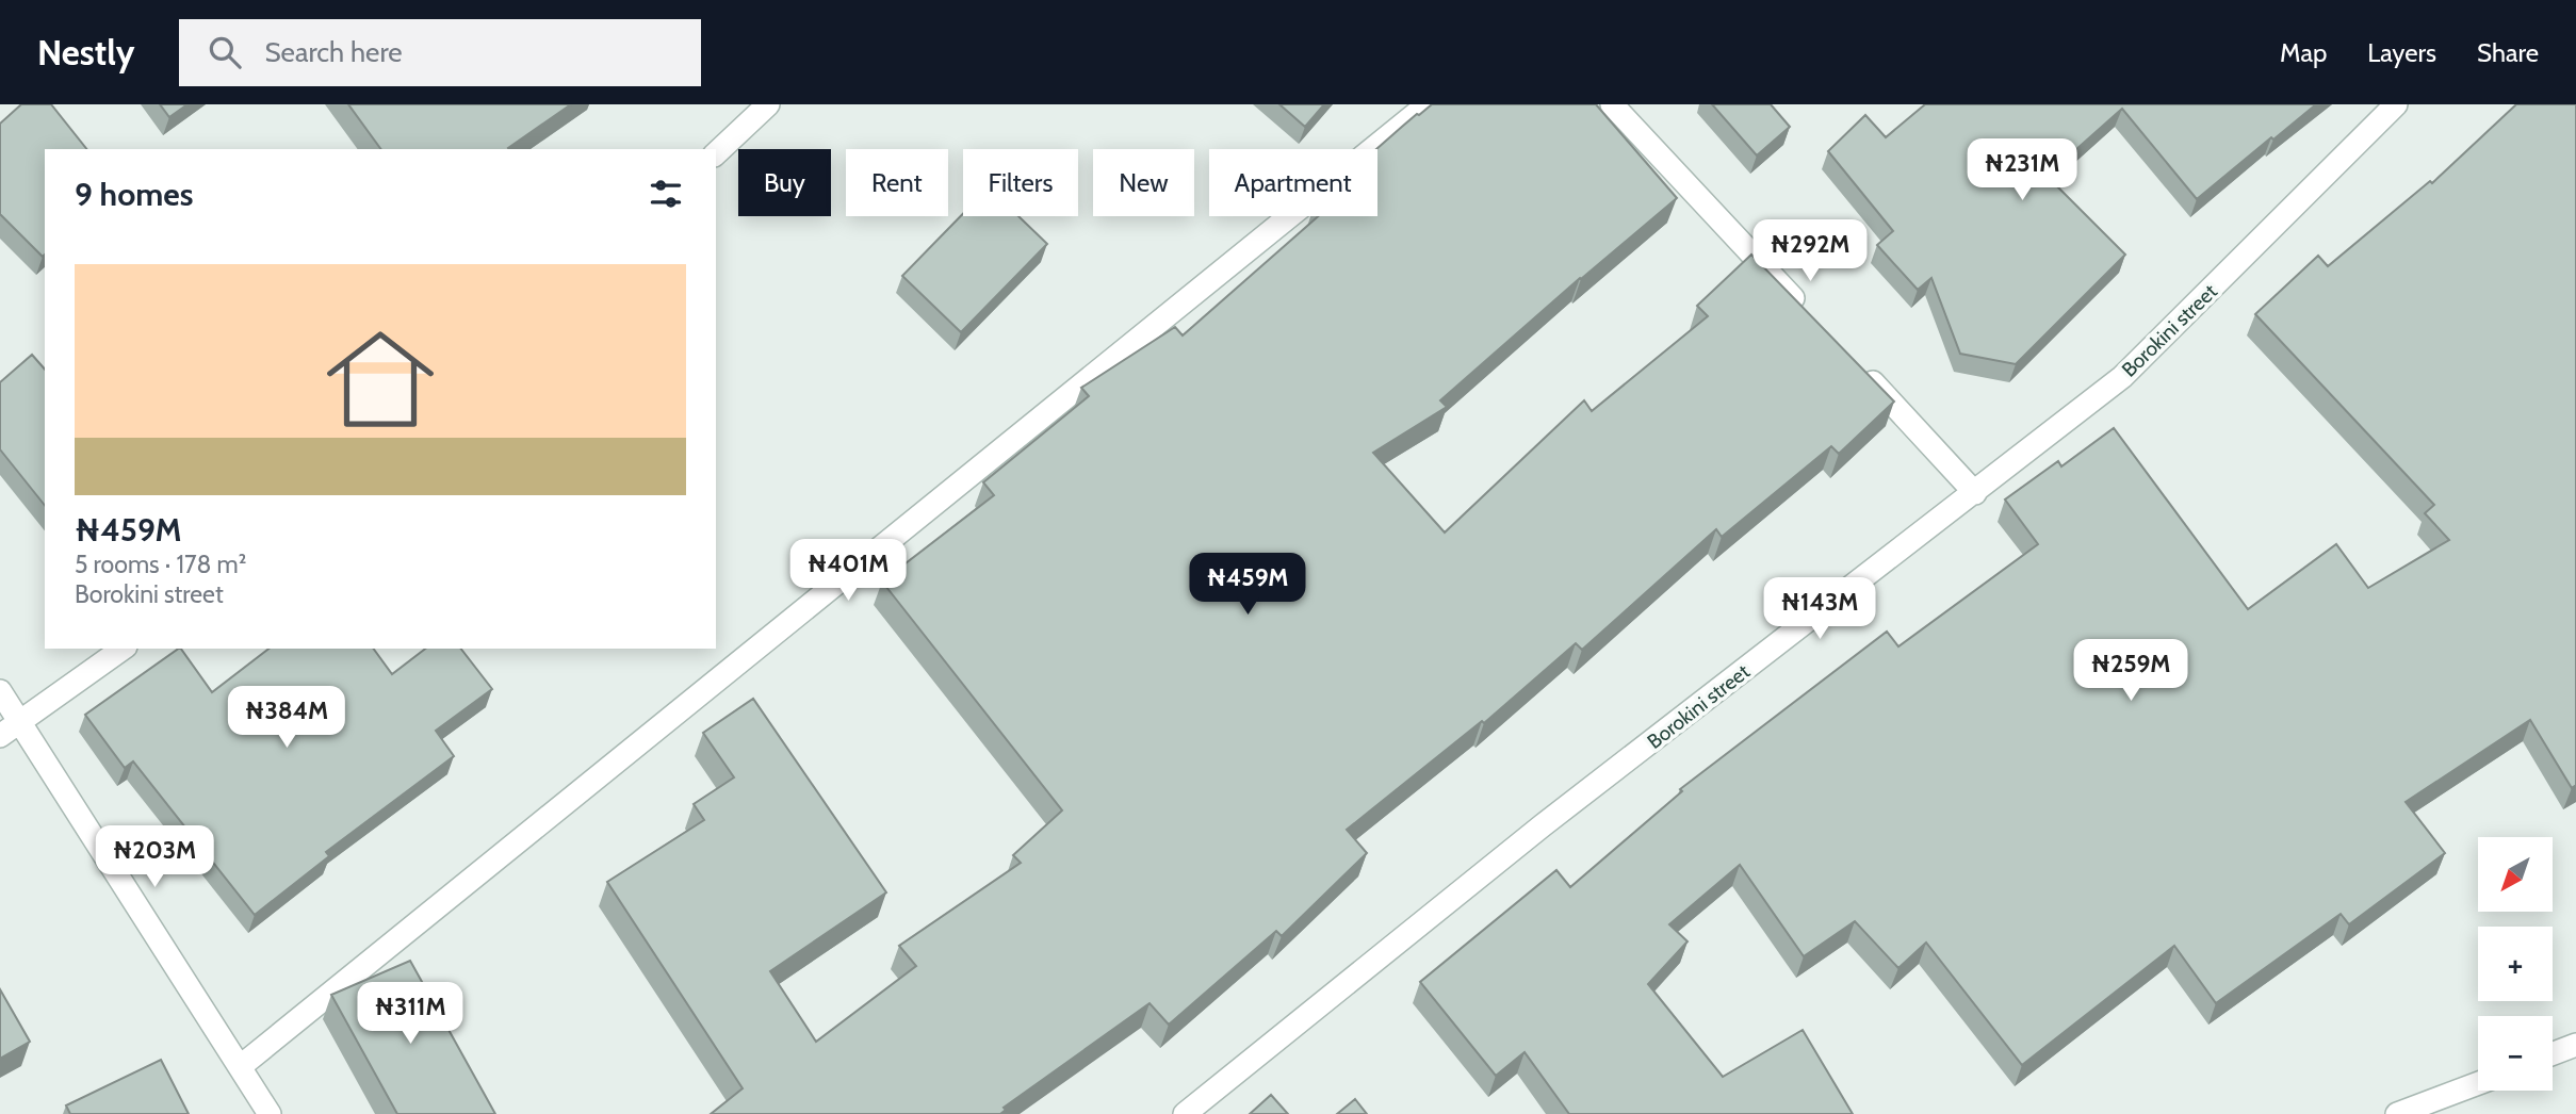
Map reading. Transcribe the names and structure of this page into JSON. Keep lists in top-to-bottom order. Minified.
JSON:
{"streets":{"street":["Borokini street"]},"north":"bottom left","page":{"header":"Nestly","search":"Search here","nav":["Map","Layers","Share"],"price":["₦231M","₦292M","₦401M","₦459M","₦143M","₦259M","₦384M","₦203M","₦311M"],"chip":["Buy","Rent","Filters","New","Apartment"],"heading":"9 homes","list":[{"name":"₦459M","note":"5 rooms · 178 m² · Borokini street"}],"map_buttons":["+","−"]}}
